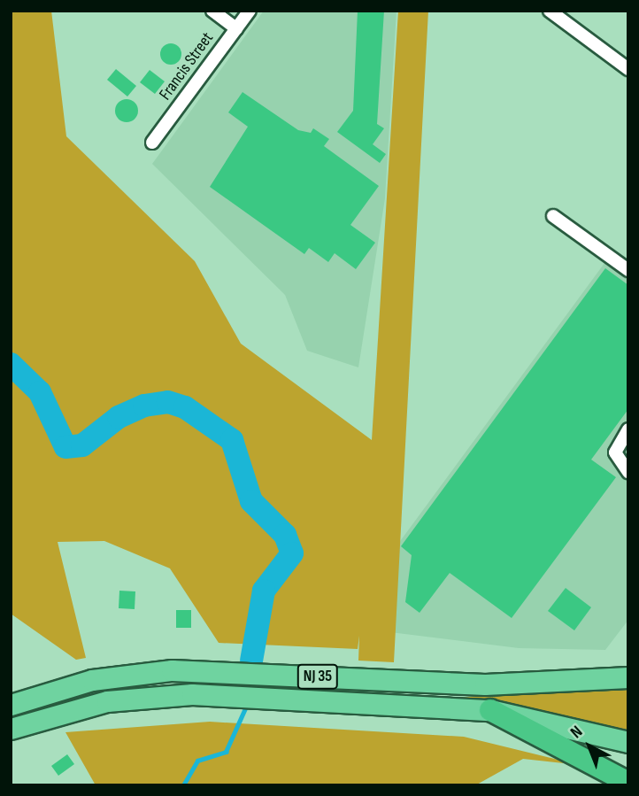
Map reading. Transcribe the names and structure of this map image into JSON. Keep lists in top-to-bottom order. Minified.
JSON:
{"streets":{"highway":["NJ 35"],"street":["Francis Street"]},"north":"top left"}
